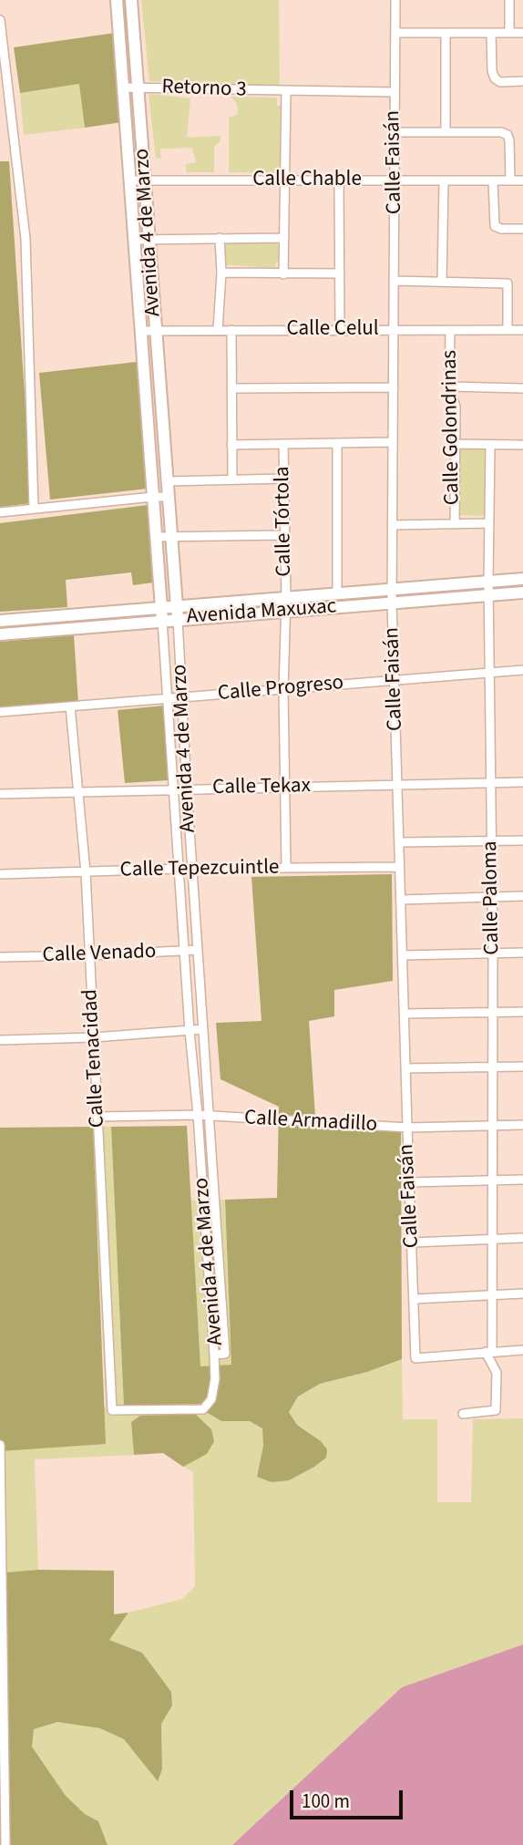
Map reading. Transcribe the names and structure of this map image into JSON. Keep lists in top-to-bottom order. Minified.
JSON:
{"streets":{"street":["Retorno 3","Calle Faisán","Calle Chable","Avenida 4 de Marzo","Calle Celul","Calle Golondrinas","Calle Tórtola","Avenida Maxuxac","Calle Progreso","Calle Tekax","Calle Tepezcuintle","Calle Paloma","Calle Venado","Calle Tenacidad","Calle Armadillo"]},"crossings":[["Retorno 3","Calle Faisán"],["Retorno 3","Avenida 4 de Marzo"],["Calle Faisán","Calle Chable"],["Calle Faisán","Calle Celul"],["Calle Faisán","Avenida Maxuxac"],["Calle Faisán","Calle Progreso"],["Calle Faisán","Calle Tekax"],["Calle Faisán","Calle Tepezcuintle"],["Calle Faisán","Calle Paloma"],["Calle Faisán","Calle Armadillo"],["Calle Chable","Avenida 4 de Marzo"],["Avenida 4 de Marzo","Calle Celul"],["Avenida 4 de Marzo","Avenida Maxuxac"],["Avenida 4 de Marzo","Calle Progreso"],["Avenida 4 de Marzo","Calle Tekax"],["Avenida 4 de Marzo","Calle Tepezcuintle"],["Avenida 4 de Marzo","Calle Venado"],["Avenida 4 de Marzo","Calle Tenacidad"],["Avenida 4 de Marzo","Calle Armadillo"],["Calle Celul","Calle Golondrinas"],["Calle Tórtola","Avenida Maxuxac"],["Calle Tórtola","Calle Progreso"],["Calle Tórtola","Calle Tekax"],["Calle Tórtola","Calle Tepezcuintle"],["Avenida Maxuxac","Calle Paloma"],["Calle Progreso","Calle Paloma"],["Calle Progreso","Calle Tenacidad"],["Calle Tekax","Calle Paloma"],["Calle Tekax","Calle Tenacidad"],["Calle Tepezcuintle","Calle Tenacidad"],["Calle Paloma","Calle Armadillo"],["Calle Venado","Calle Tenacidad"],["Calle Tenacidad","Calle Armadillo"]],"scale_bar":"100 m"}
